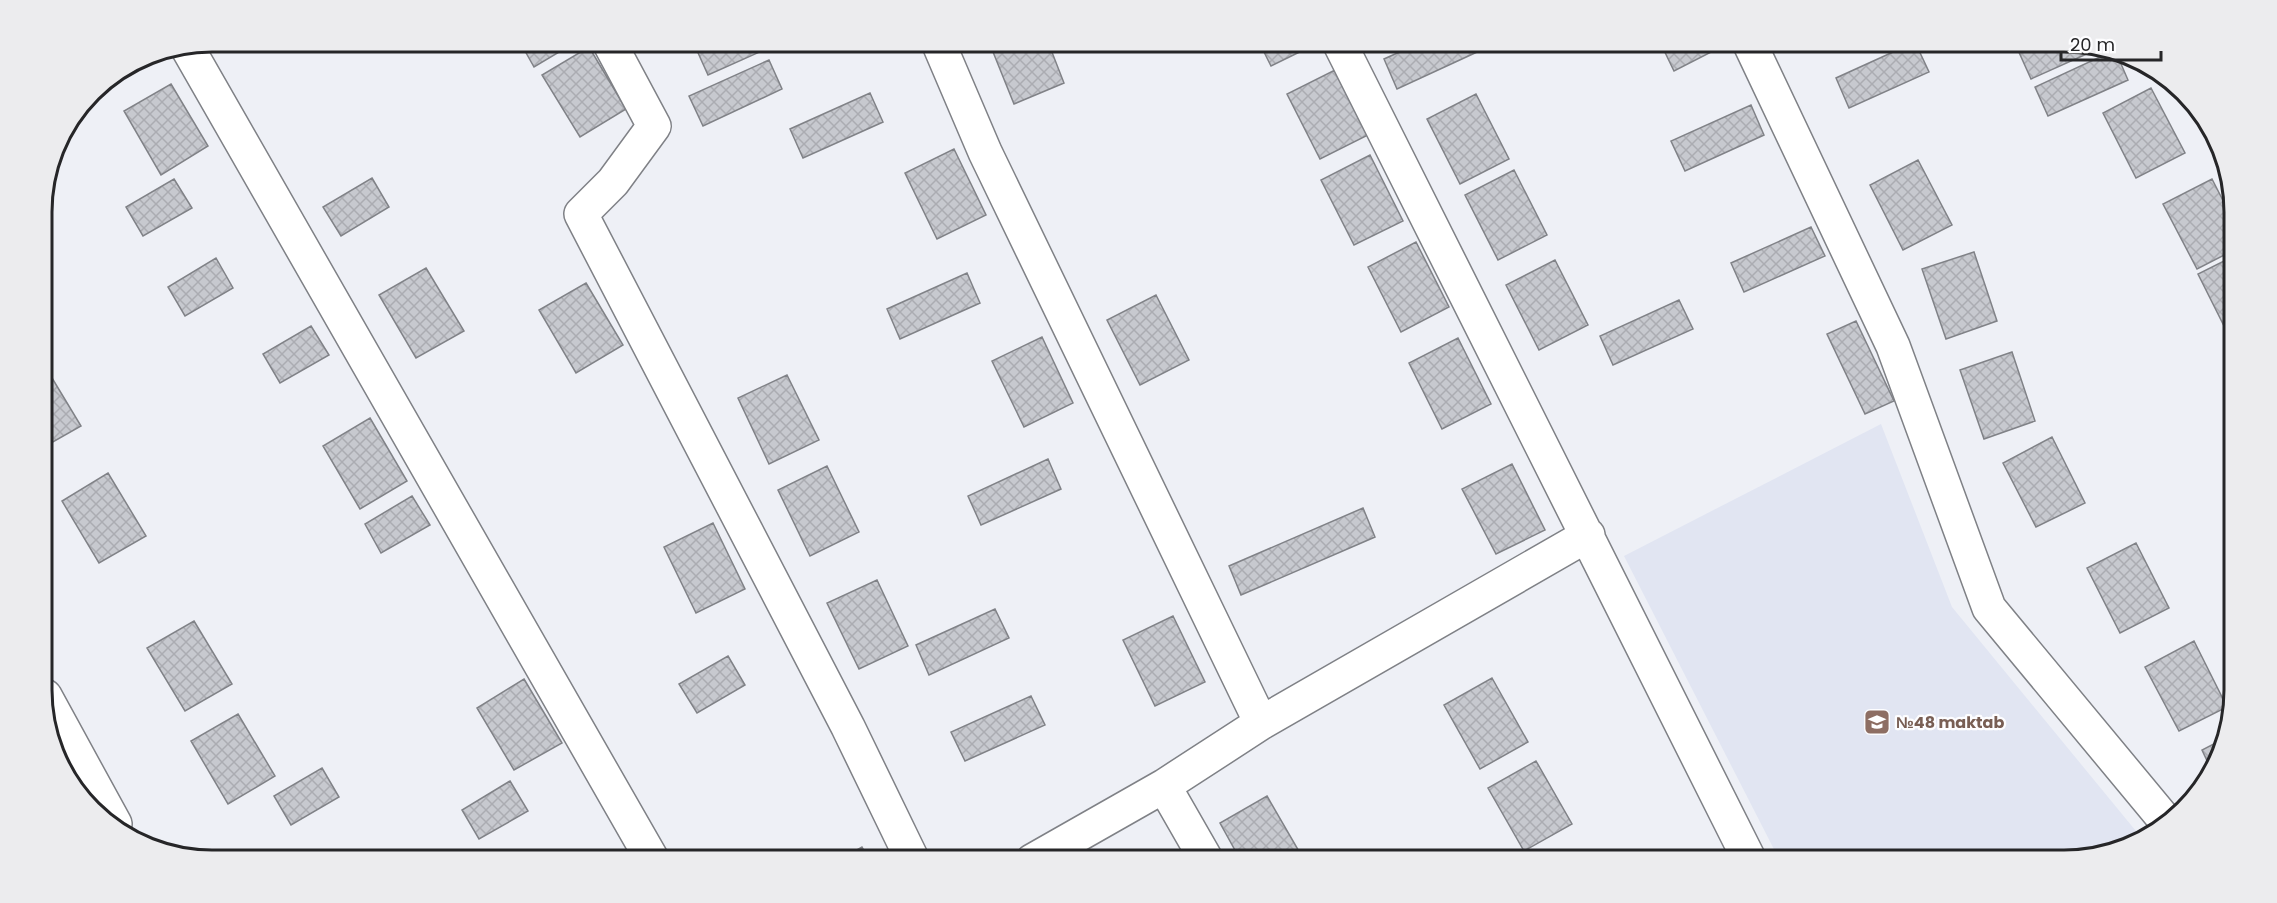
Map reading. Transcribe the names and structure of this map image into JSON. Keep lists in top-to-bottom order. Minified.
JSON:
{"places":{"school or university":["№48 maktab"]},"scale_bar":"20 m"}
